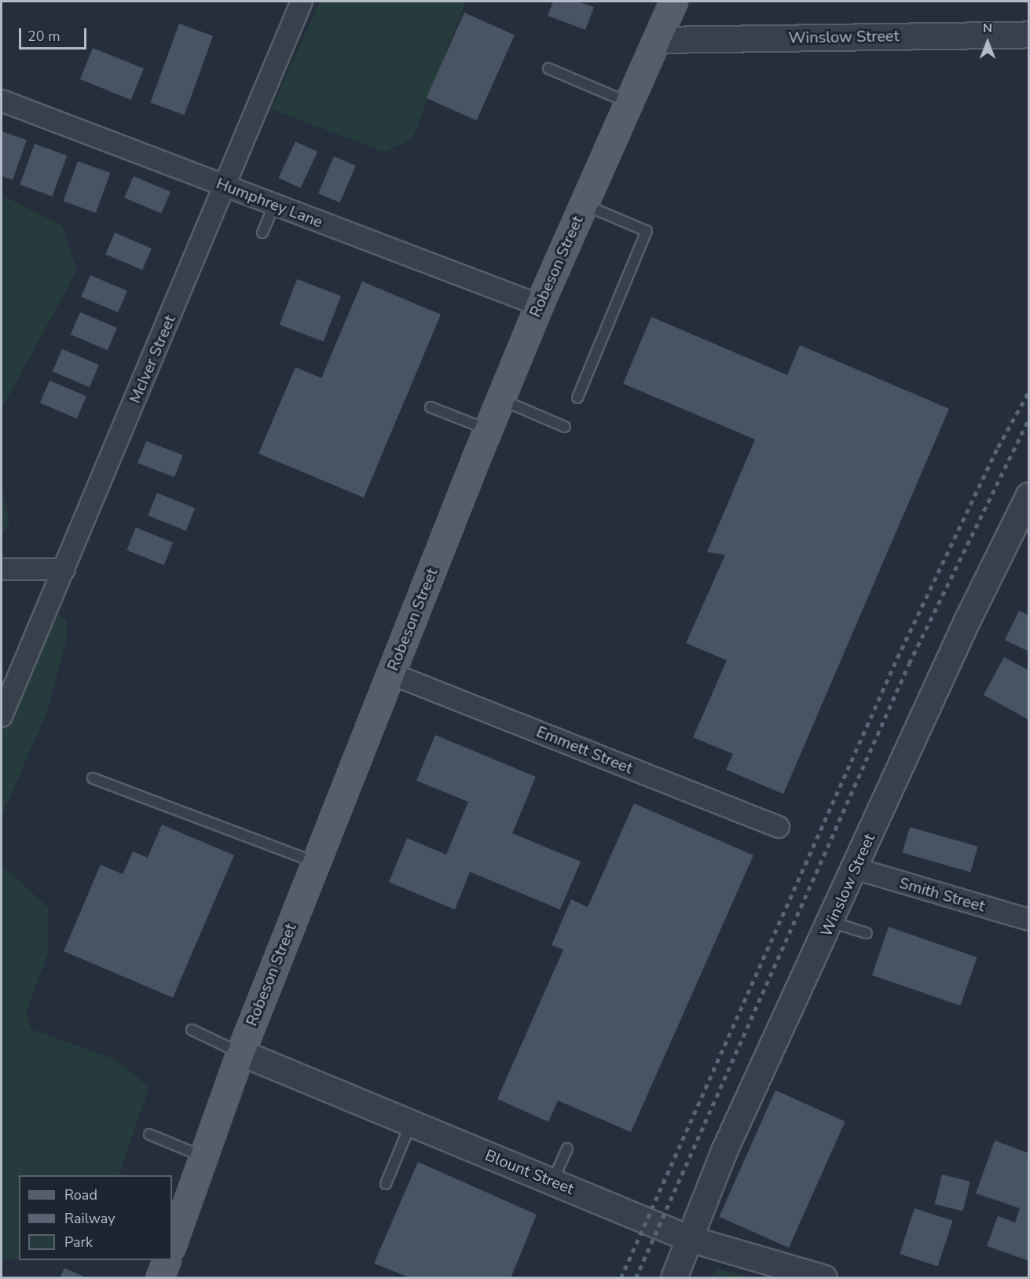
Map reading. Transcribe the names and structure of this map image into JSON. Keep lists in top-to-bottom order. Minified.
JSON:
{"streets":{"main road":["Robeson Street"],"street":["Winslow Street","Humphrey Lane","McIver Street","Emmett Street","Smith Street","Blount Street"]},"crossings":[["Winslow Street","Robeson Street"],["Winslow Street","Smith Street"],["Winslow Street","Blount Street"],["Humphrey Lane","Robeson Street"],["Humphrey Lane","McIver Street"],["Robeson Street","Emmett Street"],["Robeson Street","Blount Street"]],"legend":["Road","Railway","Park"],"scale_bar":"20 m","north":"top"}
